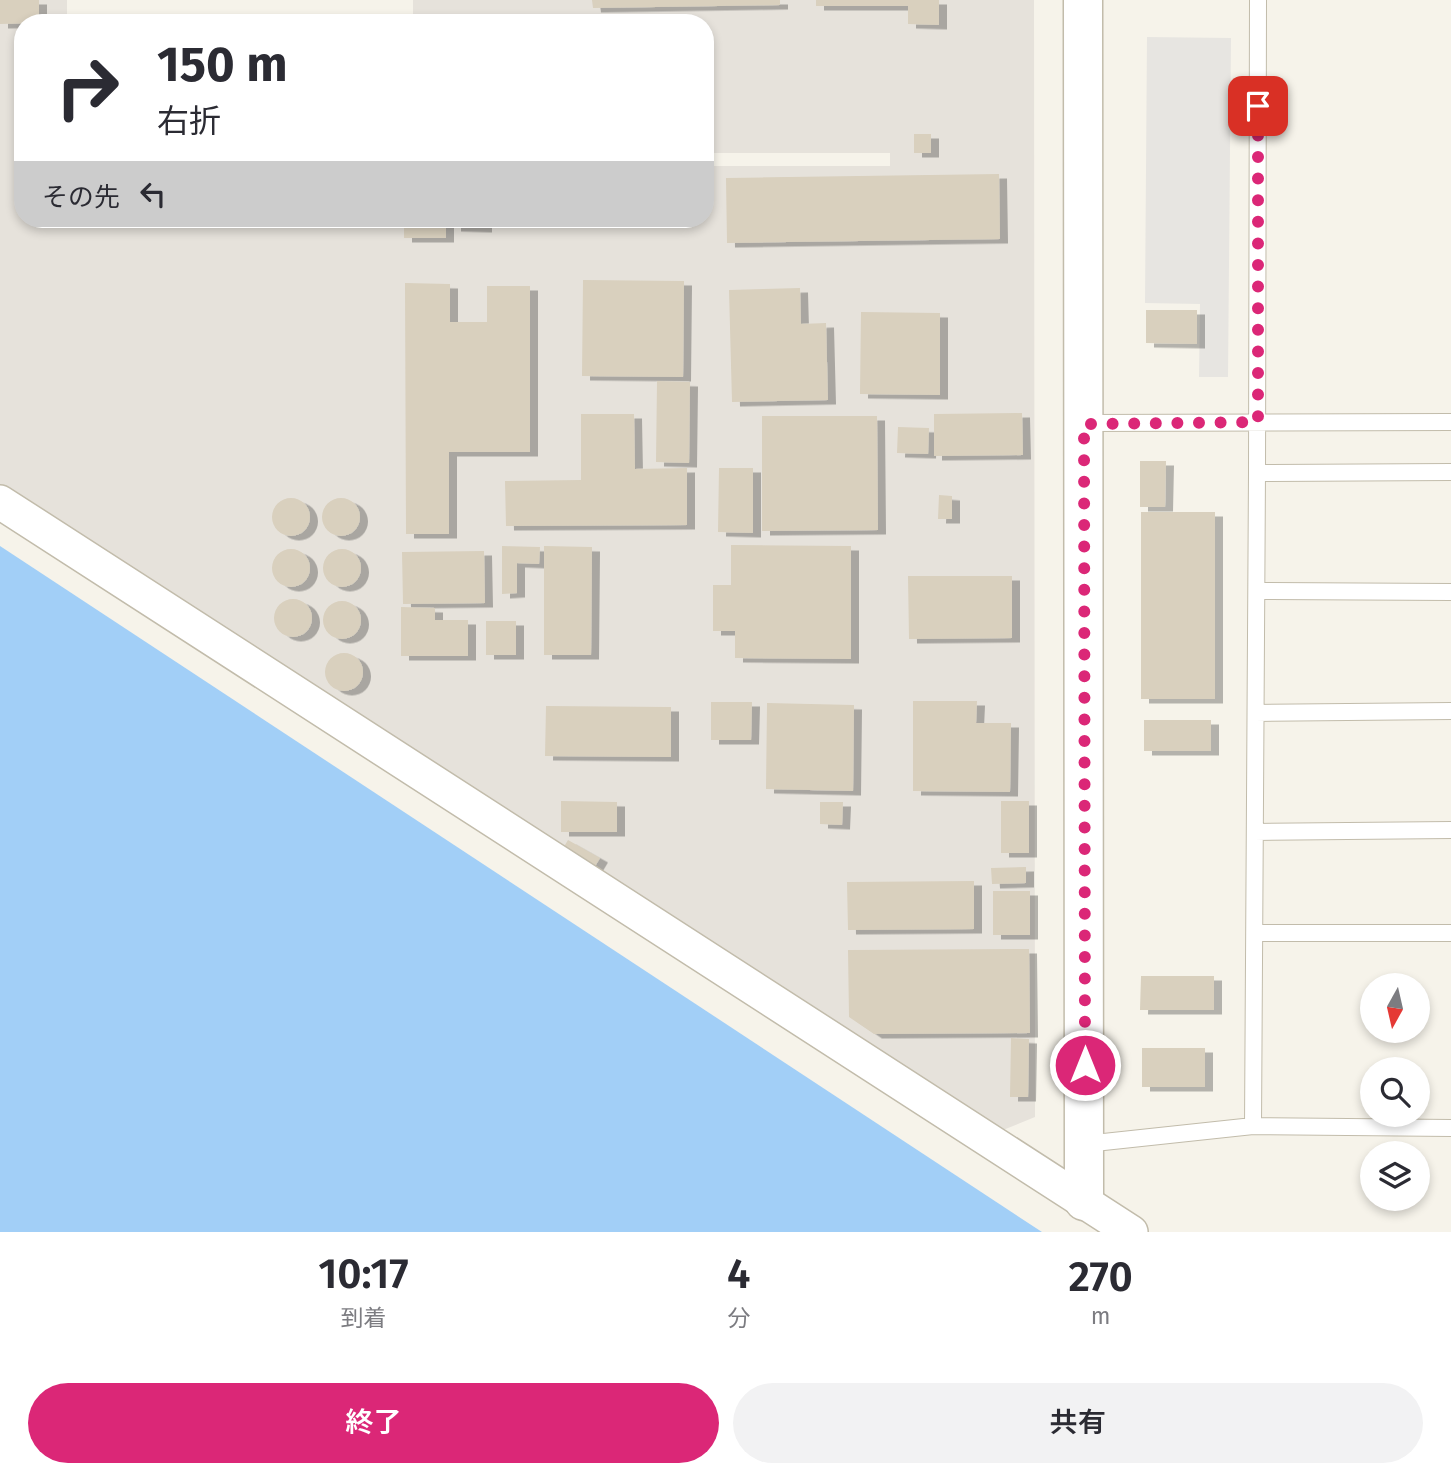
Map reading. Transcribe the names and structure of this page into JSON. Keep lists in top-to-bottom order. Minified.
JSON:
{"north":"bottom","page":{"turn":["150 m","右折"],"then":"その先","eta":["10:17","到着","4","分","270","m"],"buttons":["終了","共有"]}}
